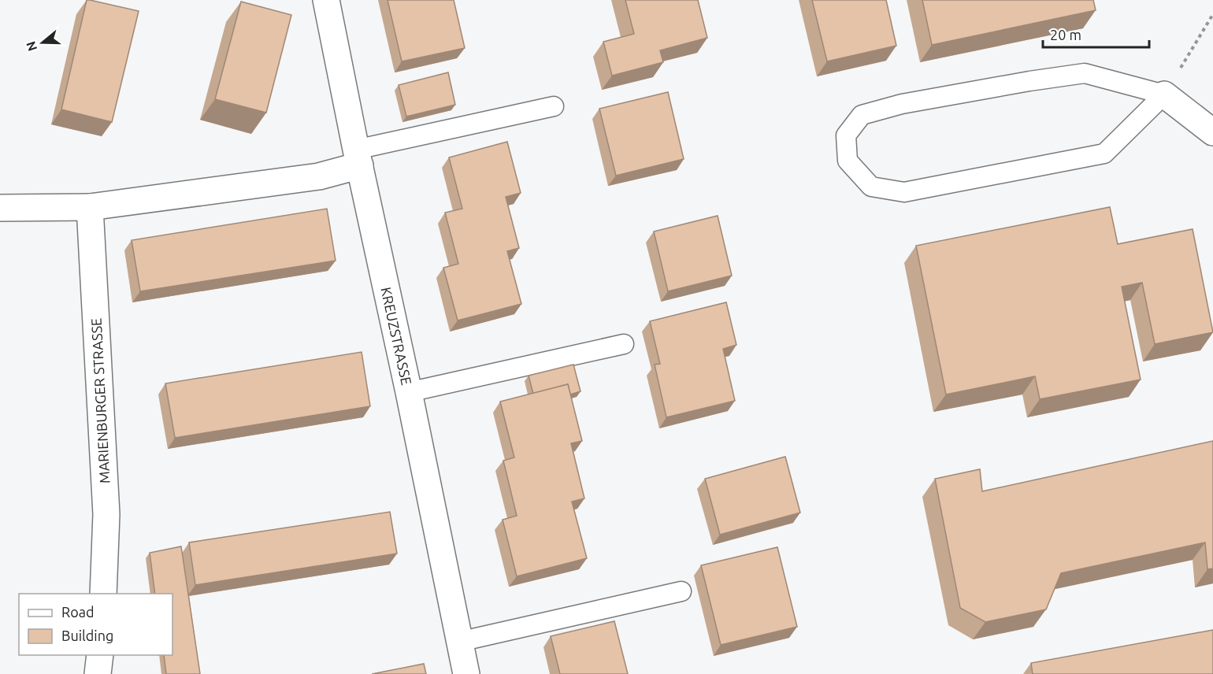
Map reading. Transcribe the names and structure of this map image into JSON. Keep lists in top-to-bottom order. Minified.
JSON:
{"streets":{"street":["KREUZSTRASSE","MARIENBURGER STRASSE"]},"legend":["Road","Building"],"scale_bar":"20 m","north":"left"}
